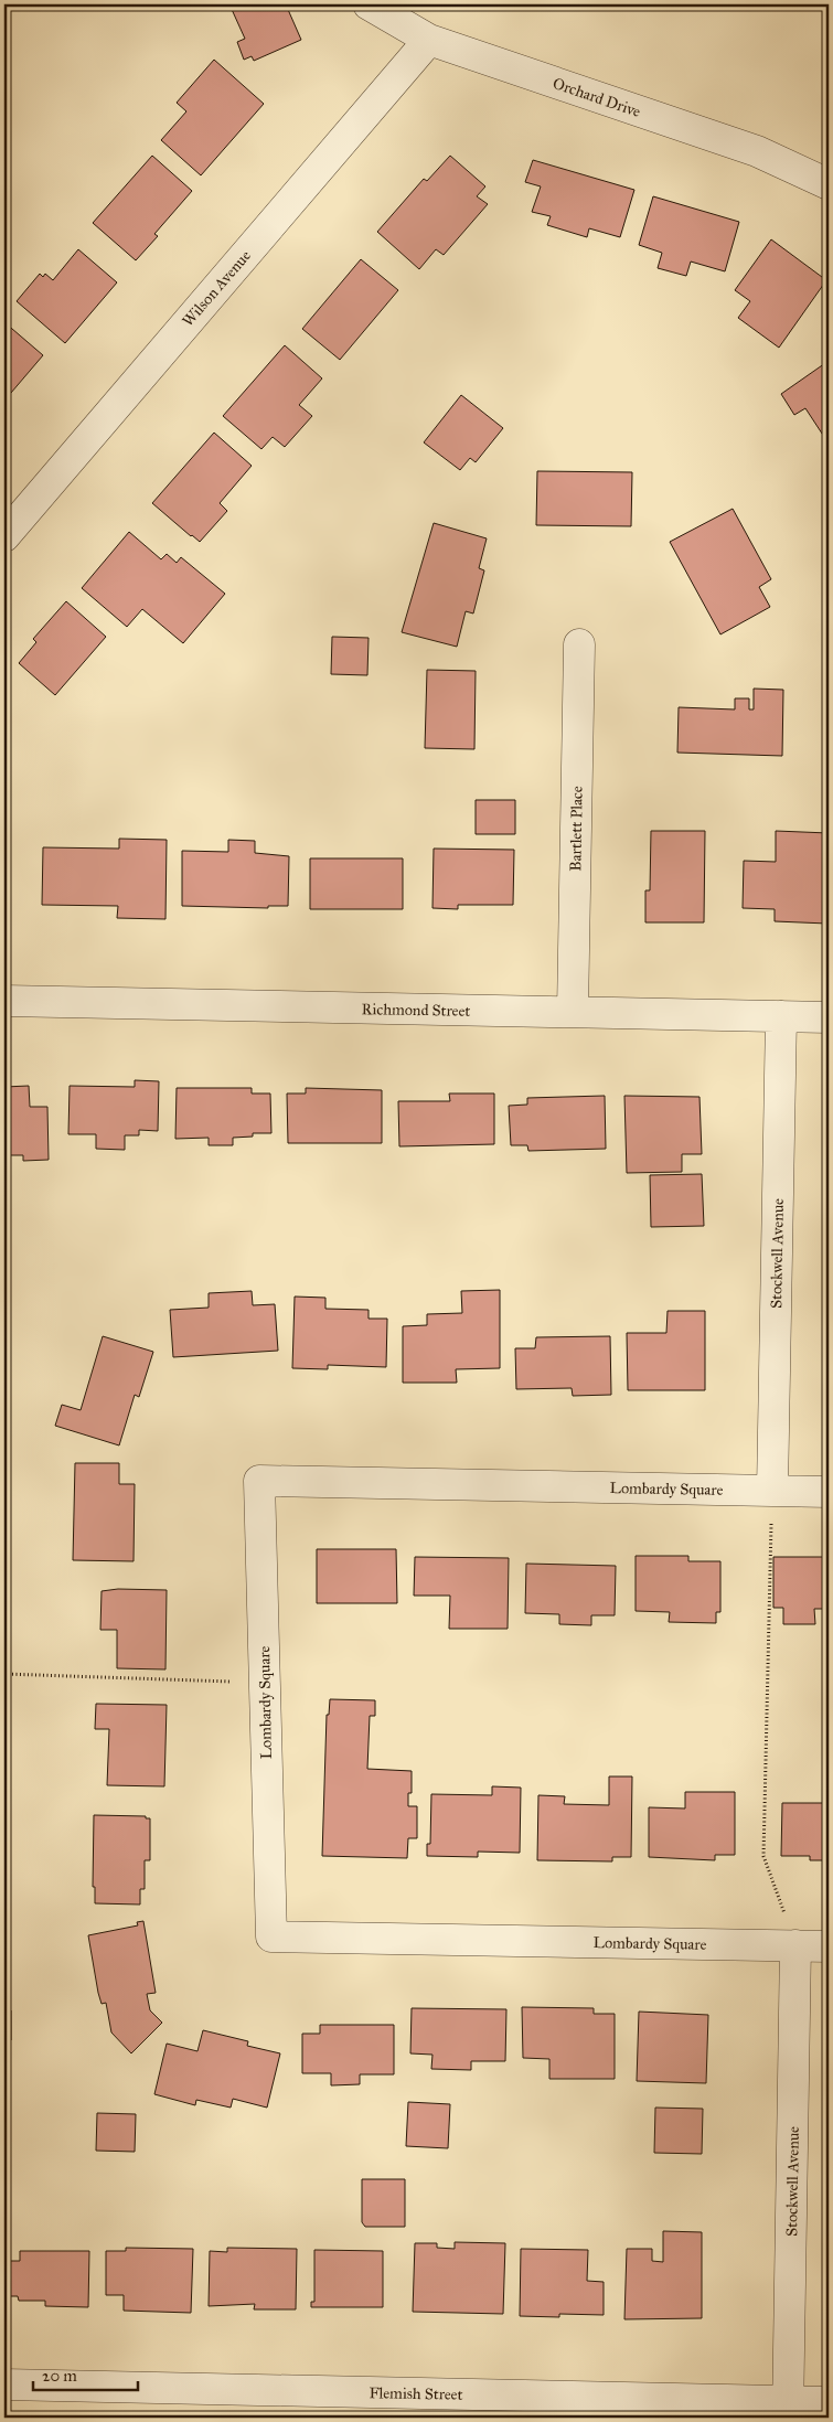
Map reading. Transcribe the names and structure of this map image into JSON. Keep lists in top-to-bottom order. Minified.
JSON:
{"streets":{"street":["Orchard Drive","Wilson Avenue","Bartlett Place","Richmond Street","Stockwell Avenue","Lombardy Square","Flemish Street"]},"crossings":[["Orchard Drive","Wilson Avenue"],["Bartlett Place","Richmond Street"],["Richmond Street","Stockwell Avenue"],["Stockwell Avenue","Lombardy Square"],["Stockwell Avenue","Flemish Street"]],"scale_bar":"20 m"}
